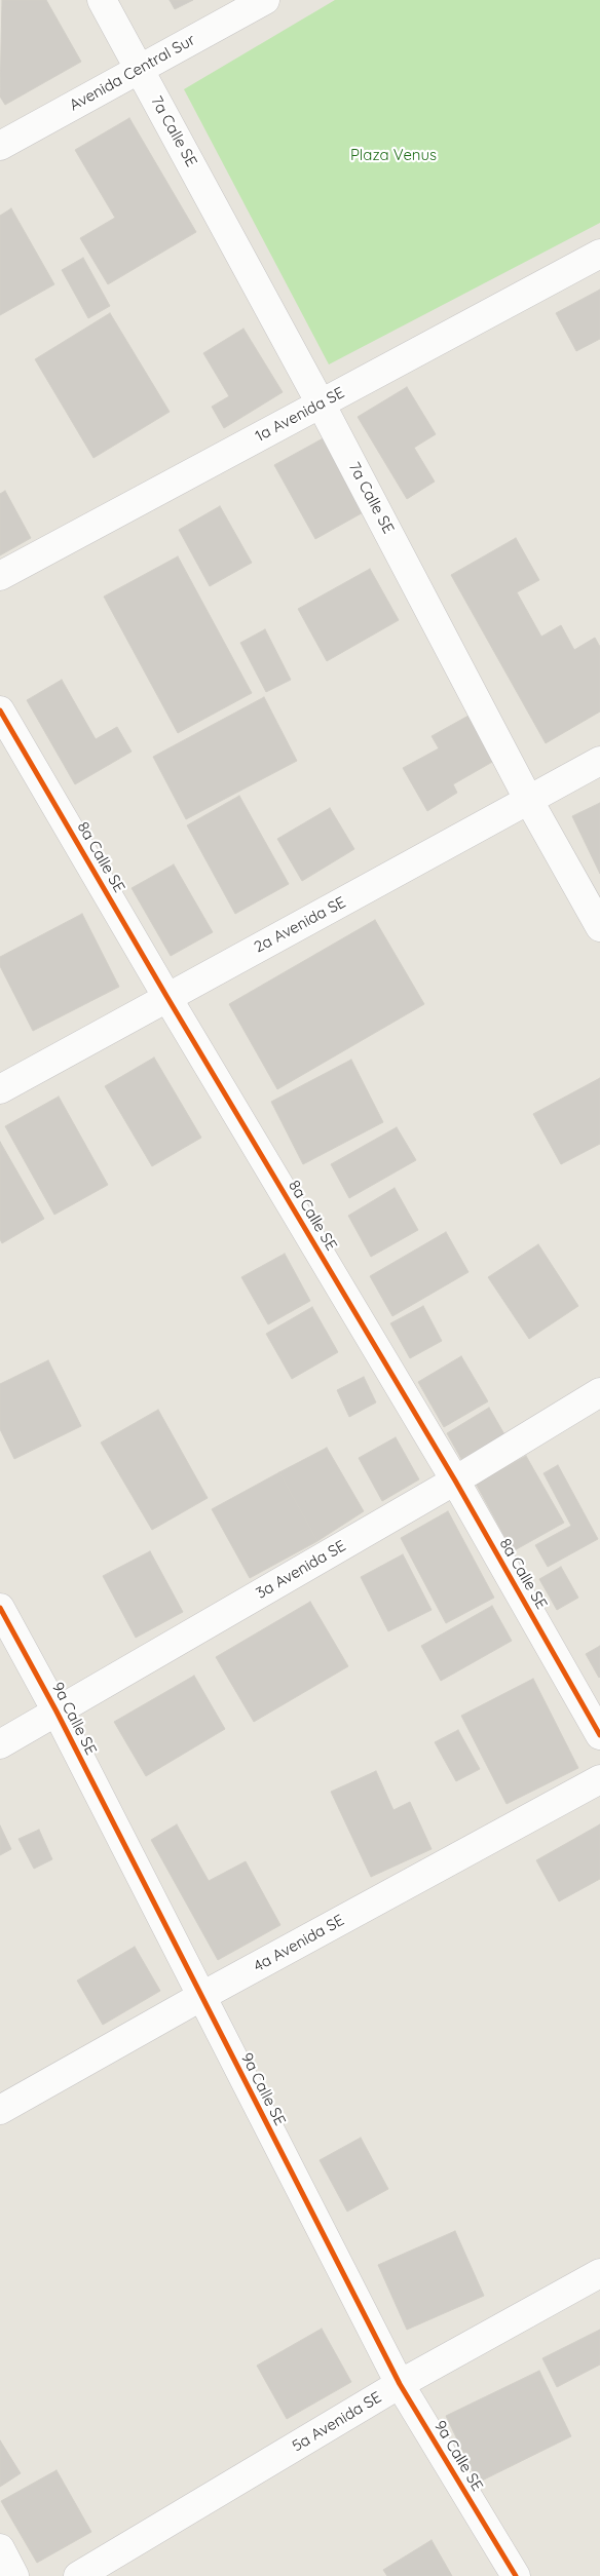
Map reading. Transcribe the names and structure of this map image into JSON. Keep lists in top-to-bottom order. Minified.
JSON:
{"streets":{"street":["Avenida Central Sur","7a Calle SE","1a Avenida SE","8a Calle SE","2a Avenida SE","3a Avenida SE","9a Calle SE","4a Avenida SE","5a Avenida SE"]},"crossings":[["Avenida Central Sur","7a Calle SE"],["7a Calle SE","1a Avenida SE"],["7a Calle SE","2a Avenida SE"],["8a Calle SE","2a Avenida SE"],["8a Calle SE","3a Avenida SE"],["3a Avenida SE","9a Calle SE"],["9a Calle SE","4a Avenida SE"],["9a Calle SE","5a Avenida SE"]],"parks":["Plaza Venus"]}
